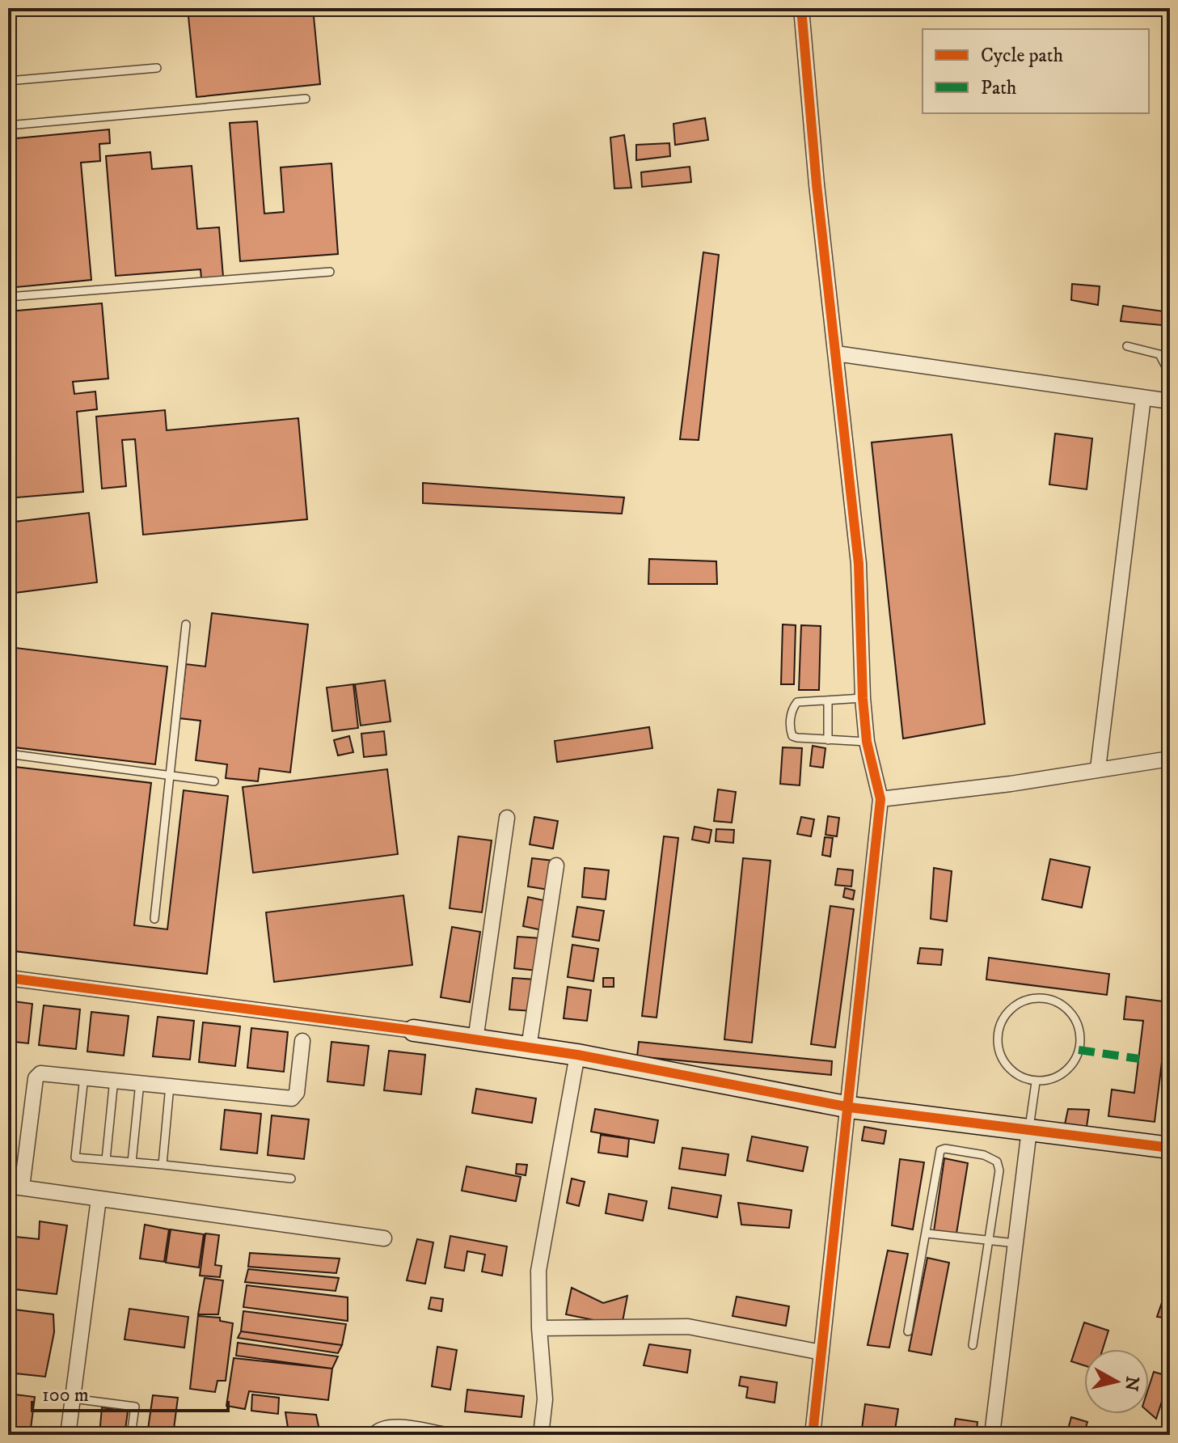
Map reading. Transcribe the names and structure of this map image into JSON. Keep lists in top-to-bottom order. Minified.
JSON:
{"legend":["Cycle path","Path"],"scale_bar":"100 m","north":"right"}
